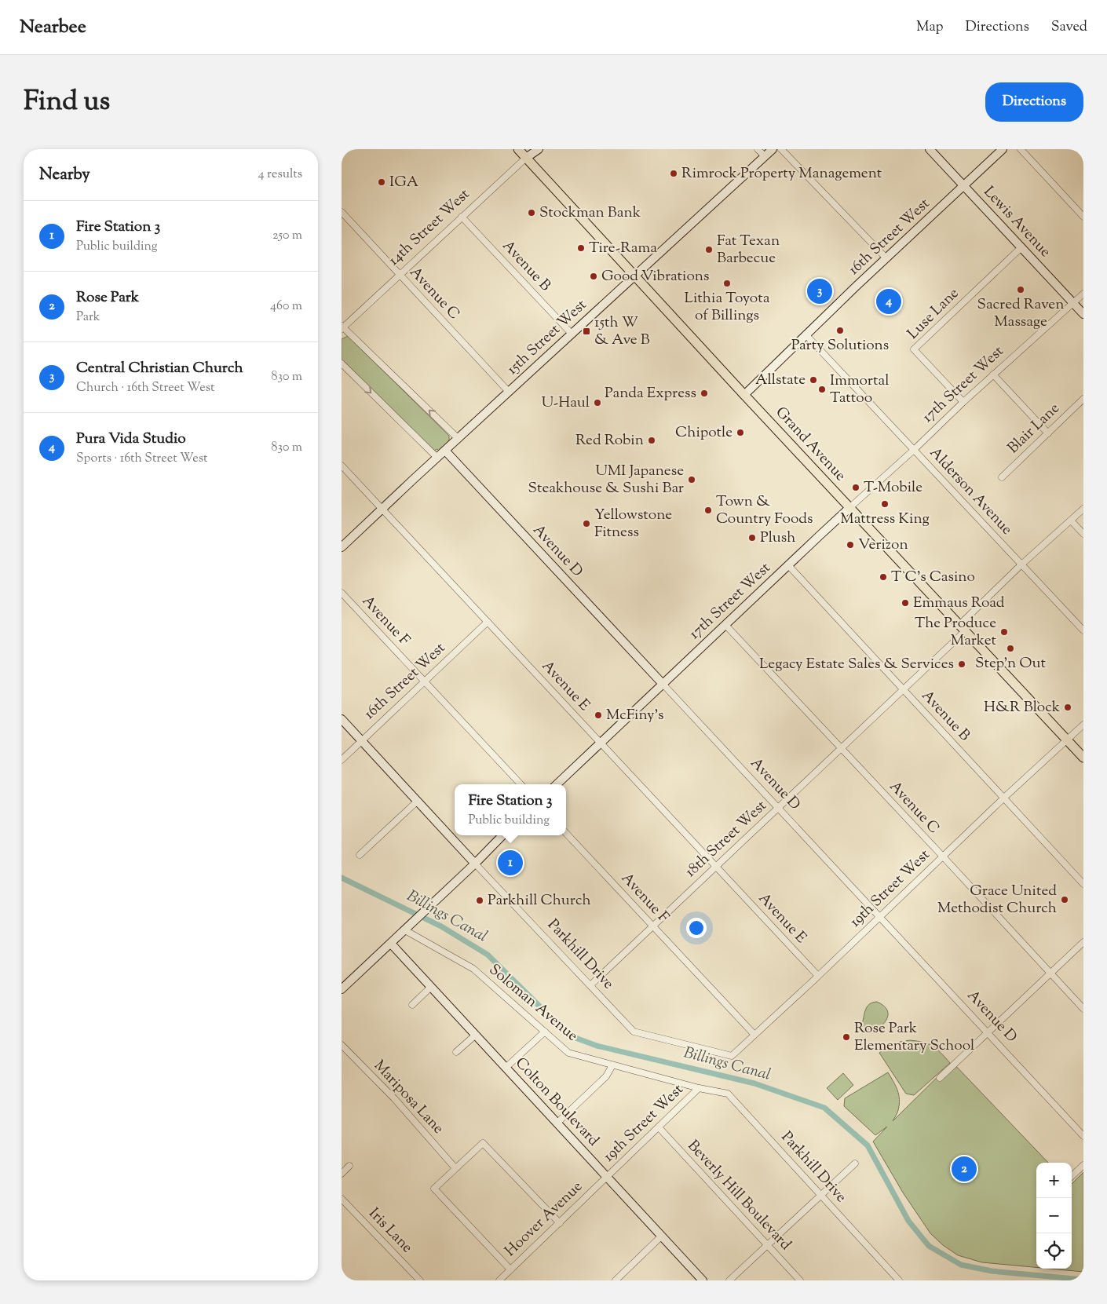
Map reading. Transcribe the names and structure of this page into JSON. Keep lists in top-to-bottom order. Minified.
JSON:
{"streets":{"main road":["Grand Avenue"],"street":["Lewis Avenue","14th Street West","16th Street West","Avenue B","Avenue C","Luse Lane","15th Street West","17th Street West","Blair Lane","Alderson Avenue","Avenue D","Avenue F","Avenue E","18th Street West","19th Street West","Parkhill Drive","Soloman Avenue","Mariposa Lane","Colton Boulevard","Beverly Hill Boulevard","Hoover Avenue","Iris Lane"]},"crossings":[["Lewis Avenue","16th Street West"],["Lewis Avenue","Luse Lane"],["Lewis Avenue","17th Street West"],["14th Street West","Avenue B"],["14th Street West","Avenue C"],["14th Street West","Grand Avenue"],["16th Street West","Grand Avenue"],["16th Street West","Alderson Avenue"],["16th Street West","Avenue F"],["16th Street West","Avenue E"],["16th Street West","Parkhill Drive"],["Avenue B","15th Street West"],["Avenue B","17th Street West"],["Avenue B","18th Street West"],["Avenue B","19th Street West"],["Avenue C","15th Street West"],["Avenue C","17th Street West"],["Avenue C","18th Street West"],["Avenue C","19th Street West"],["Luse Lane","17th Street West"],["15th Street West","Grand Avenue"],["15th Street West","Avenue D"],["15th Street West","Avenue E"],["17th Street West","Grand Avenue"],["17th Street West","Alderson Avenue"],["17th Street West","Avenue D"],["17th Street West","Avenue E"],["Grand Avenue","18th Street West"],["Grand Avenue","19th Street West"],["Alderson Avenue","18th Street West"],["Avenue D","18th Street West"],["Avenue D","19th Street West"],["Avenue F","18th Street West"],["Avenue F","19th Street West"],["Avenue E","18th Street West"],["Avenue E","19th Street West"],["18th Street West","Parkhill Drive"],["19th Street West","Parkhill Drive"],["19th Street West","Soloman Avenue"],["19th Street West","Colton Boulevard"],["19th Street West","Beverly Hill Boulevard"],["19th Street West","Hoover Avenue"],["Parkhill Drive","Soloman Avenue"],["Colton Boulevard","Hoover Avenue"]],"water":["Billings Canal"],"places":{"other":["Rimrock Property Management","IGA","Stockman Bank","Tire-Rama","Fat Texan Barbecue","Good Vibrations","Lithia Toyota of Billings","Sacred Raven Massage","Party Solutions","Allstate","Immortal Tattoo","Panda Express","U-Haul","Chipotle","Red Robin","UMI Japanese Steakhouse & Sushi Bar","T-Mobile","Mattress King","Town & Country Foods","Yellowstone Fitness","Plush","Verizon","T C's Casino","Emmaus Road","The Produce Market","Step'n Out","Legacy Estate Sales & Services","H&R Block","McFiny's","Grace United Methodist Church","Parkhill Church","Rose Park Elementary School"],"transit":["15th W & Ave B"]},"page":{"header":"Nearbee","nav":["Map","Directions","Saved"],"title":"Find us","buttons":"Directions","heading":["Nearby","4 results"],"list":[{"mark":"1","name":"Fire Station 3","note":"Public building","value":"250 m"},{"mark":"2","name":"Rose Park","note":"Park","value":"460 m"},{"mark":"3","name":"Central Christian Church","note":"Church · 16th Street West","value":"830 m"},{"mark":"4","name":"Pura Vida Studio","note":"Sports · 16th Street West","value":"830 m"}],"pins":["3","4","1","2"],"popup":["Fire Station 3","Public building"],"map_buttons":["+","−"]}}
